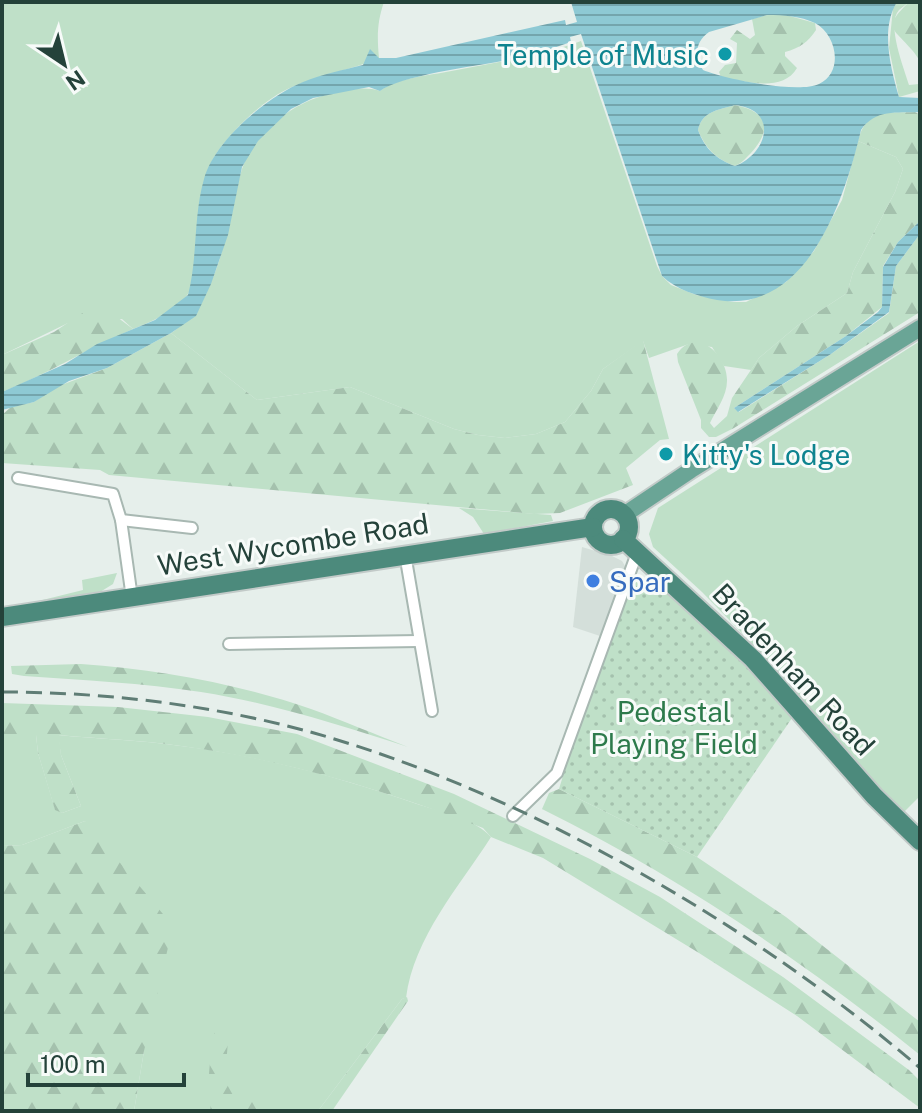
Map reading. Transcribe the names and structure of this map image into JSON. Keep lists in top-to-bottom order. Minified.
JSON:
{"streets":{"highway":["West Wycombe Road","Bradenham Road"]},"crossings":[["West Wycombe Road","Bradenham Road"]],"parks":["Pedestal Playing Field"],"places":["Temple of Music","Kitty's Lodge","Spar"],"scale_bar":"100 m","north":"bottom right"}
